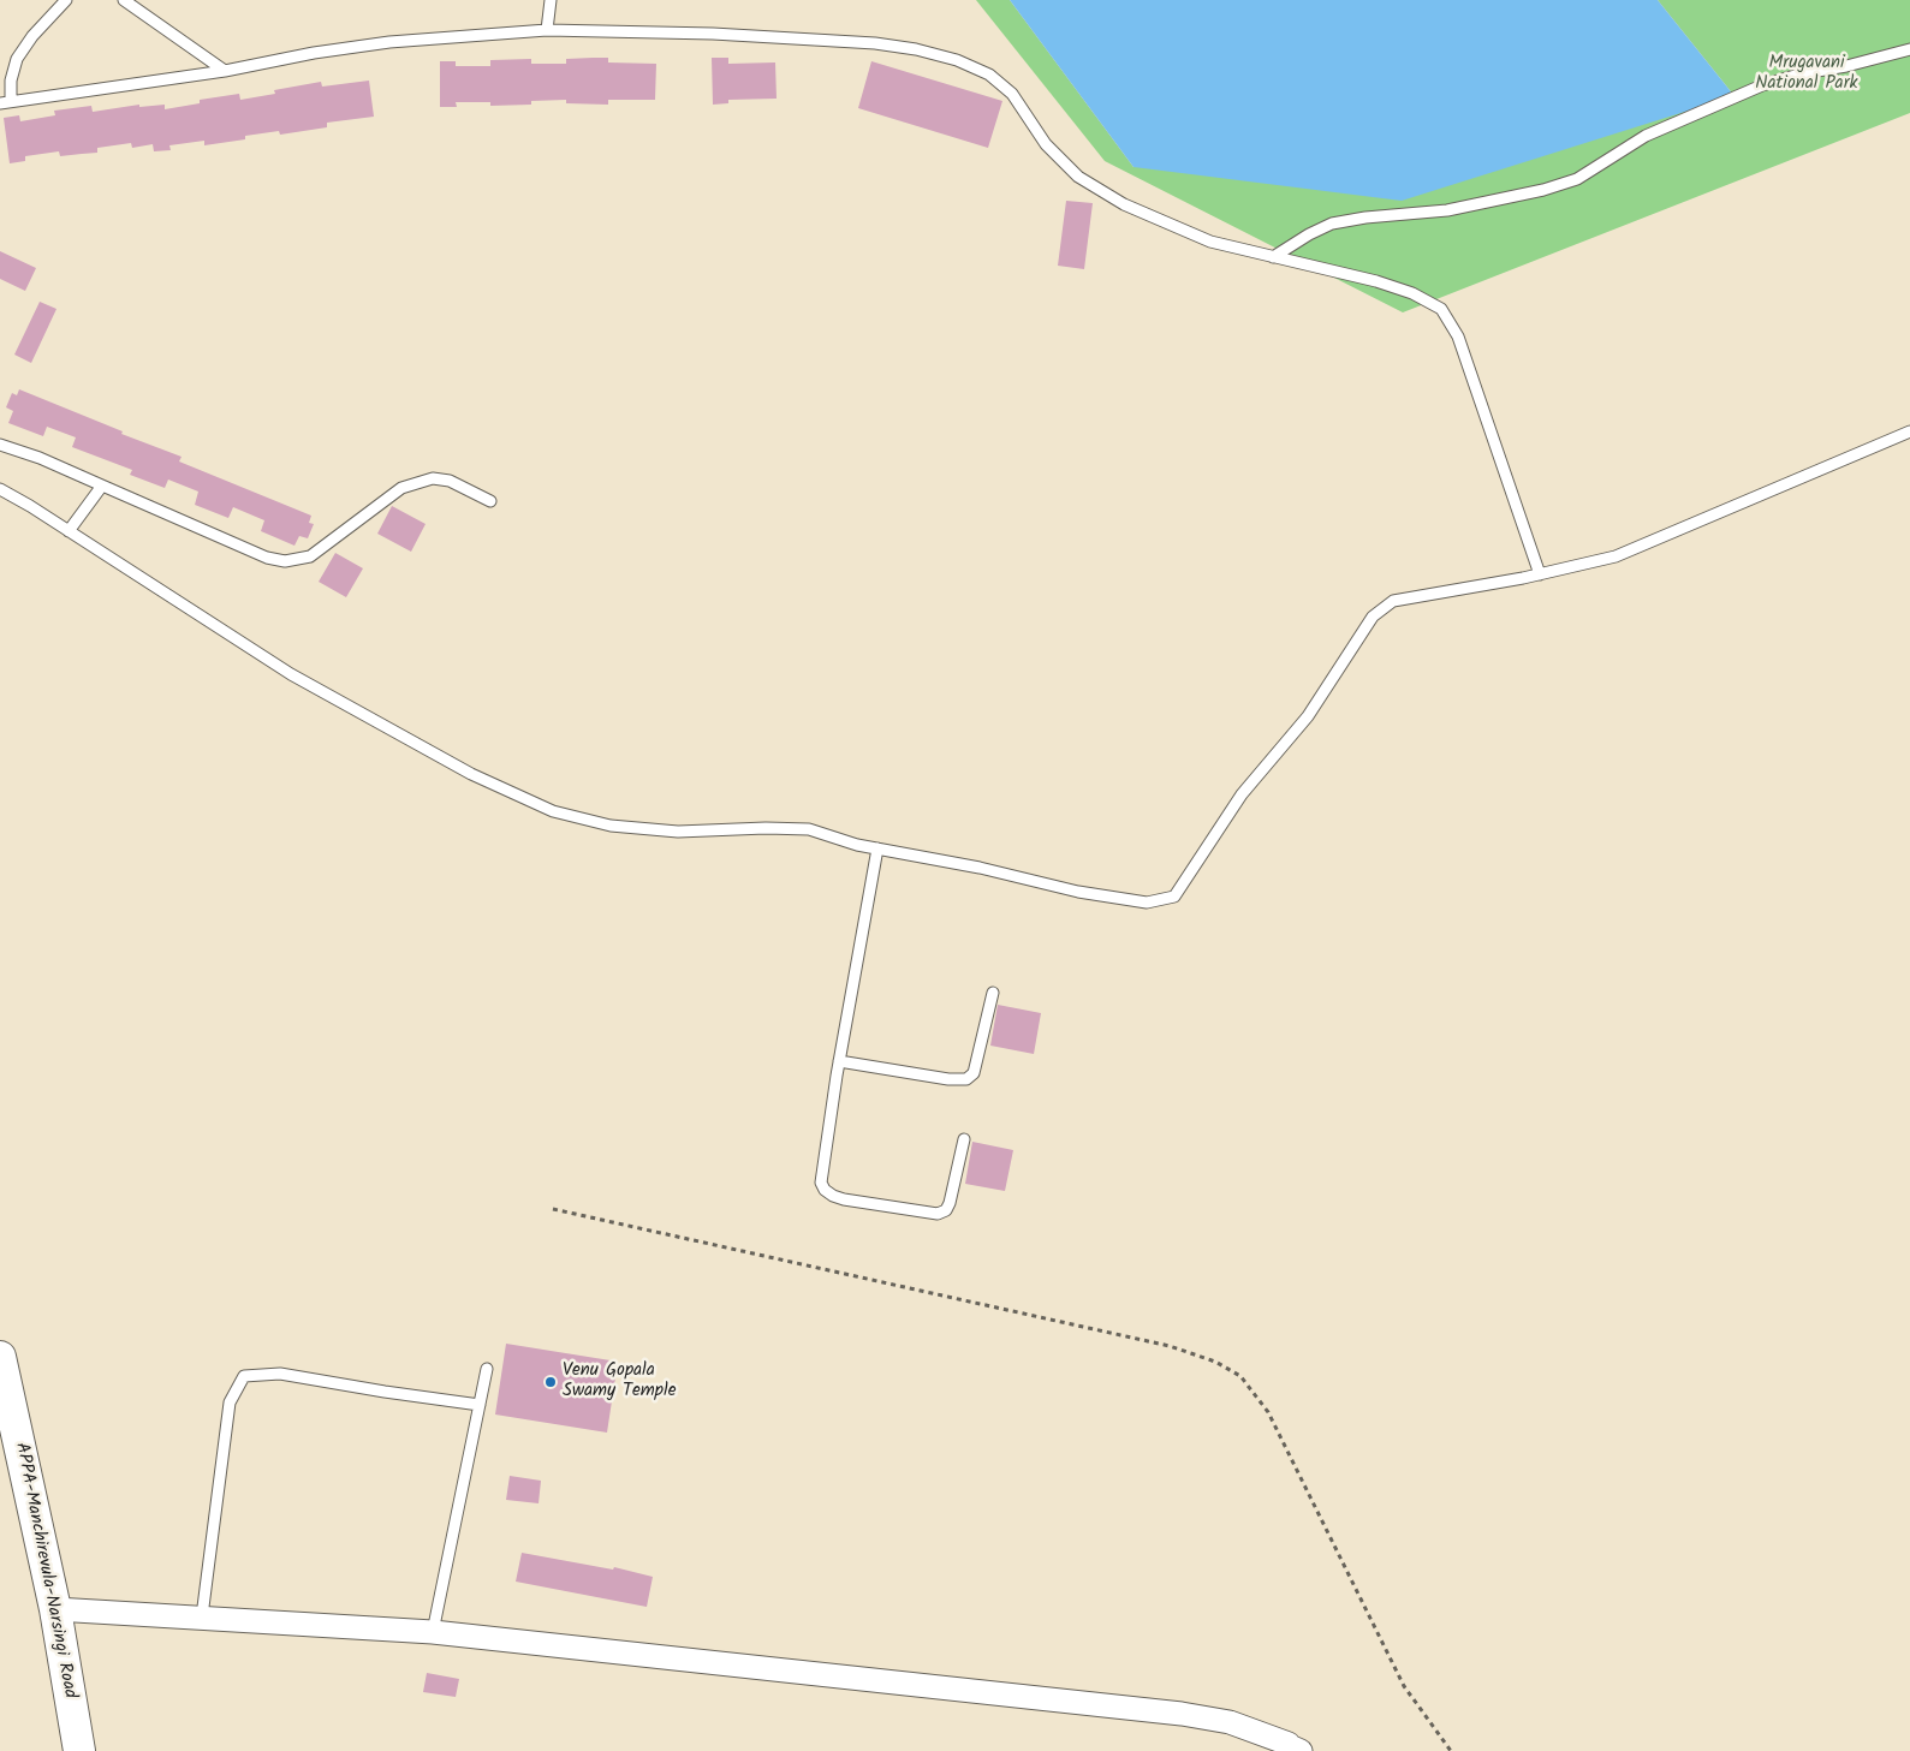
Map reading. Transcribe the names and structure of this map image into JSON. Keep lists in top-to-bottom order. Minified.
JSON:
{"streets":{"main road":["APPA-Manchirevula-Narsingi Road"]},"parks":["Mrugavani National Park"],"places":["Venu Gopala Swamy Temple"]}
